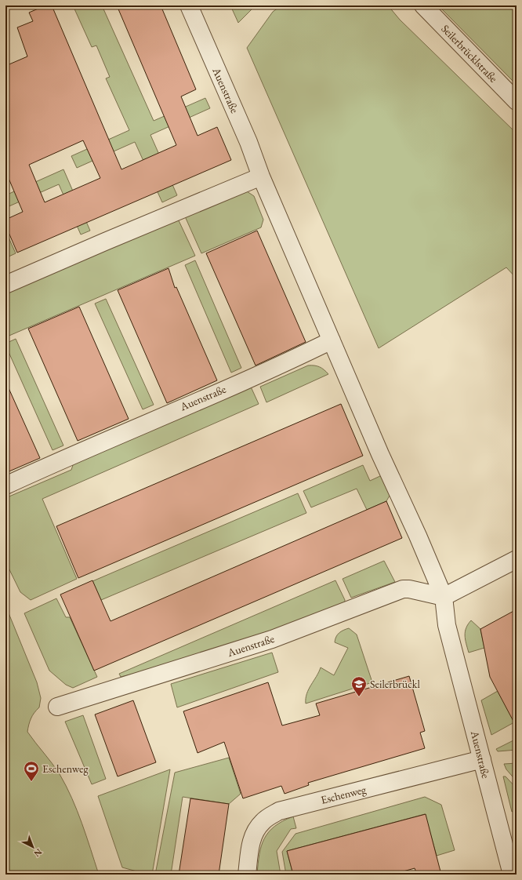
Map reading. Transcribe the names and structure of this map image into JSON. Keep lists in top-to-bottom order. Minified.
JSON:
{"streets":{"street":["Seilerbrücklstraße","Auenstraße","Eschenweg"]},"crossings":[["Auenstraße","Eschenweg"]],"places":{"school or university":["Seilerbrückl"],"sports":["Eschenweg"]},"north":"bottom right"}
